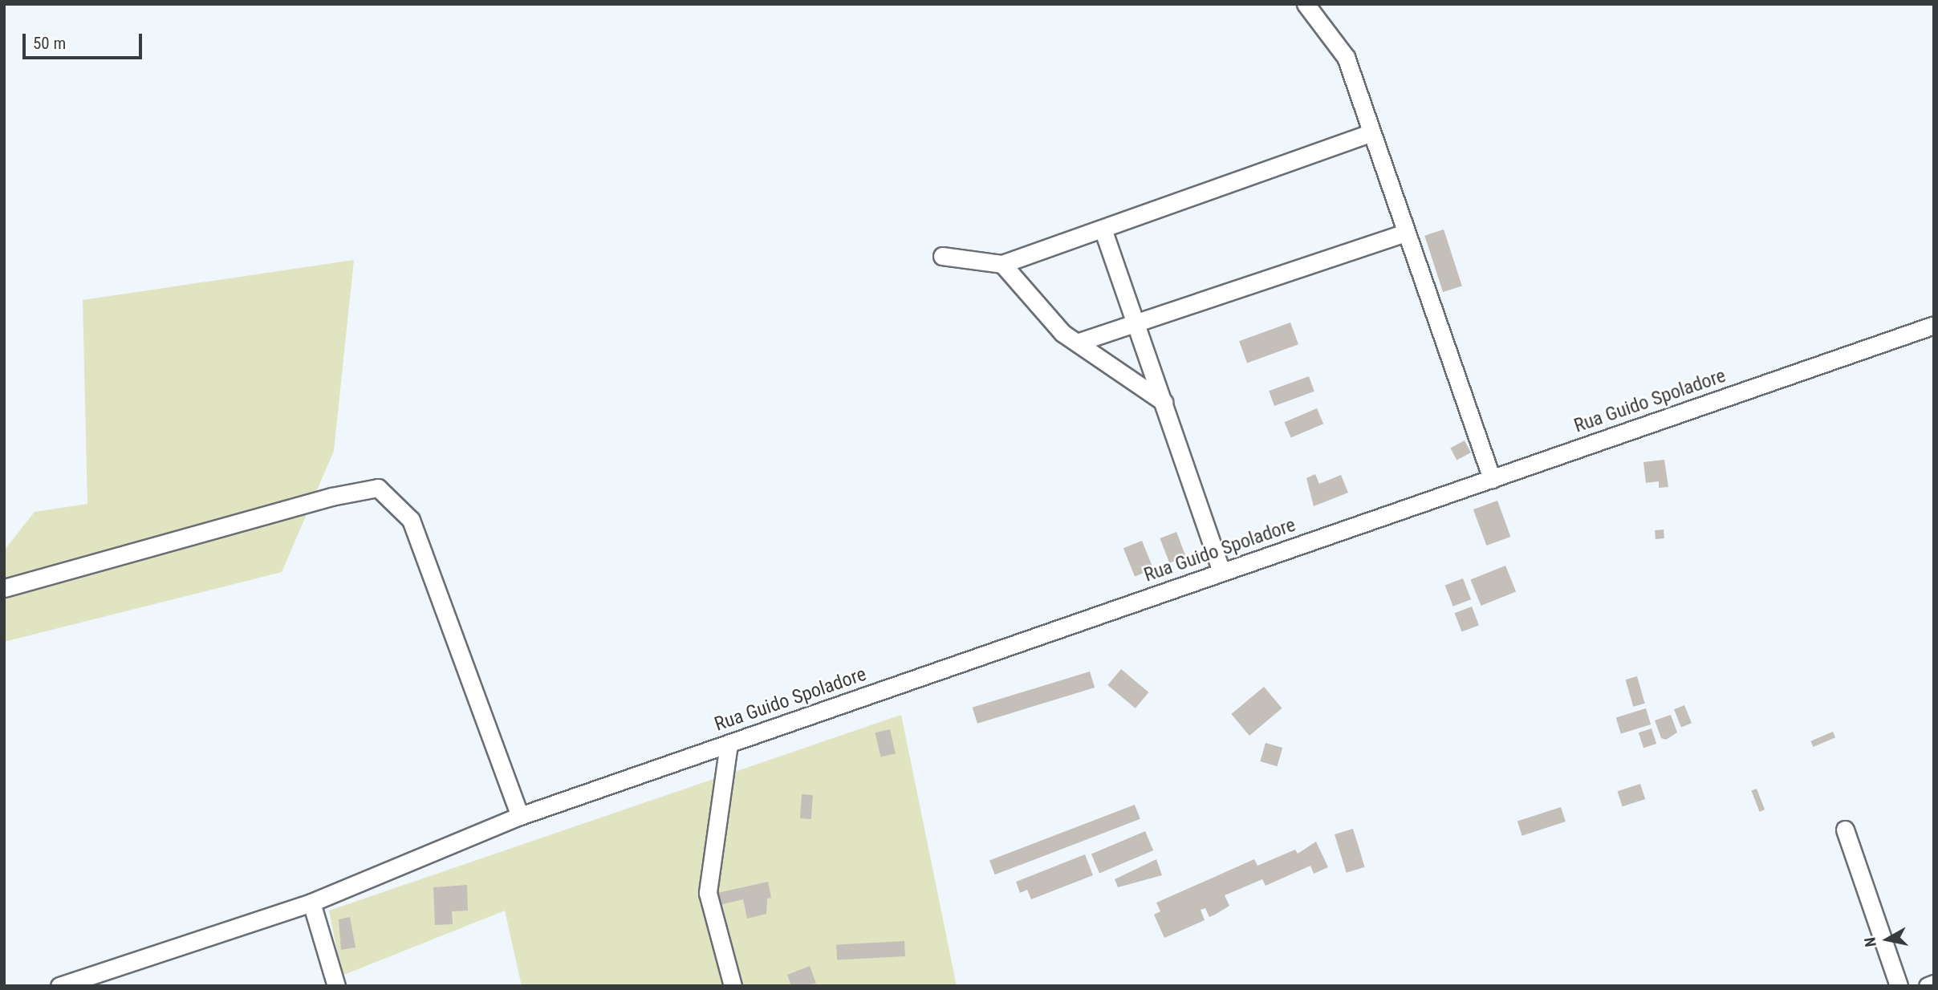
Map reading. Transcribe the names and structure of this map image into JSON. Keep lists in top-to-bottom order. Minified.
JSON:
{"streets":{"street":["Rua Guido Spoladore"]},"scale_bar":"50 m","north":"left"}
